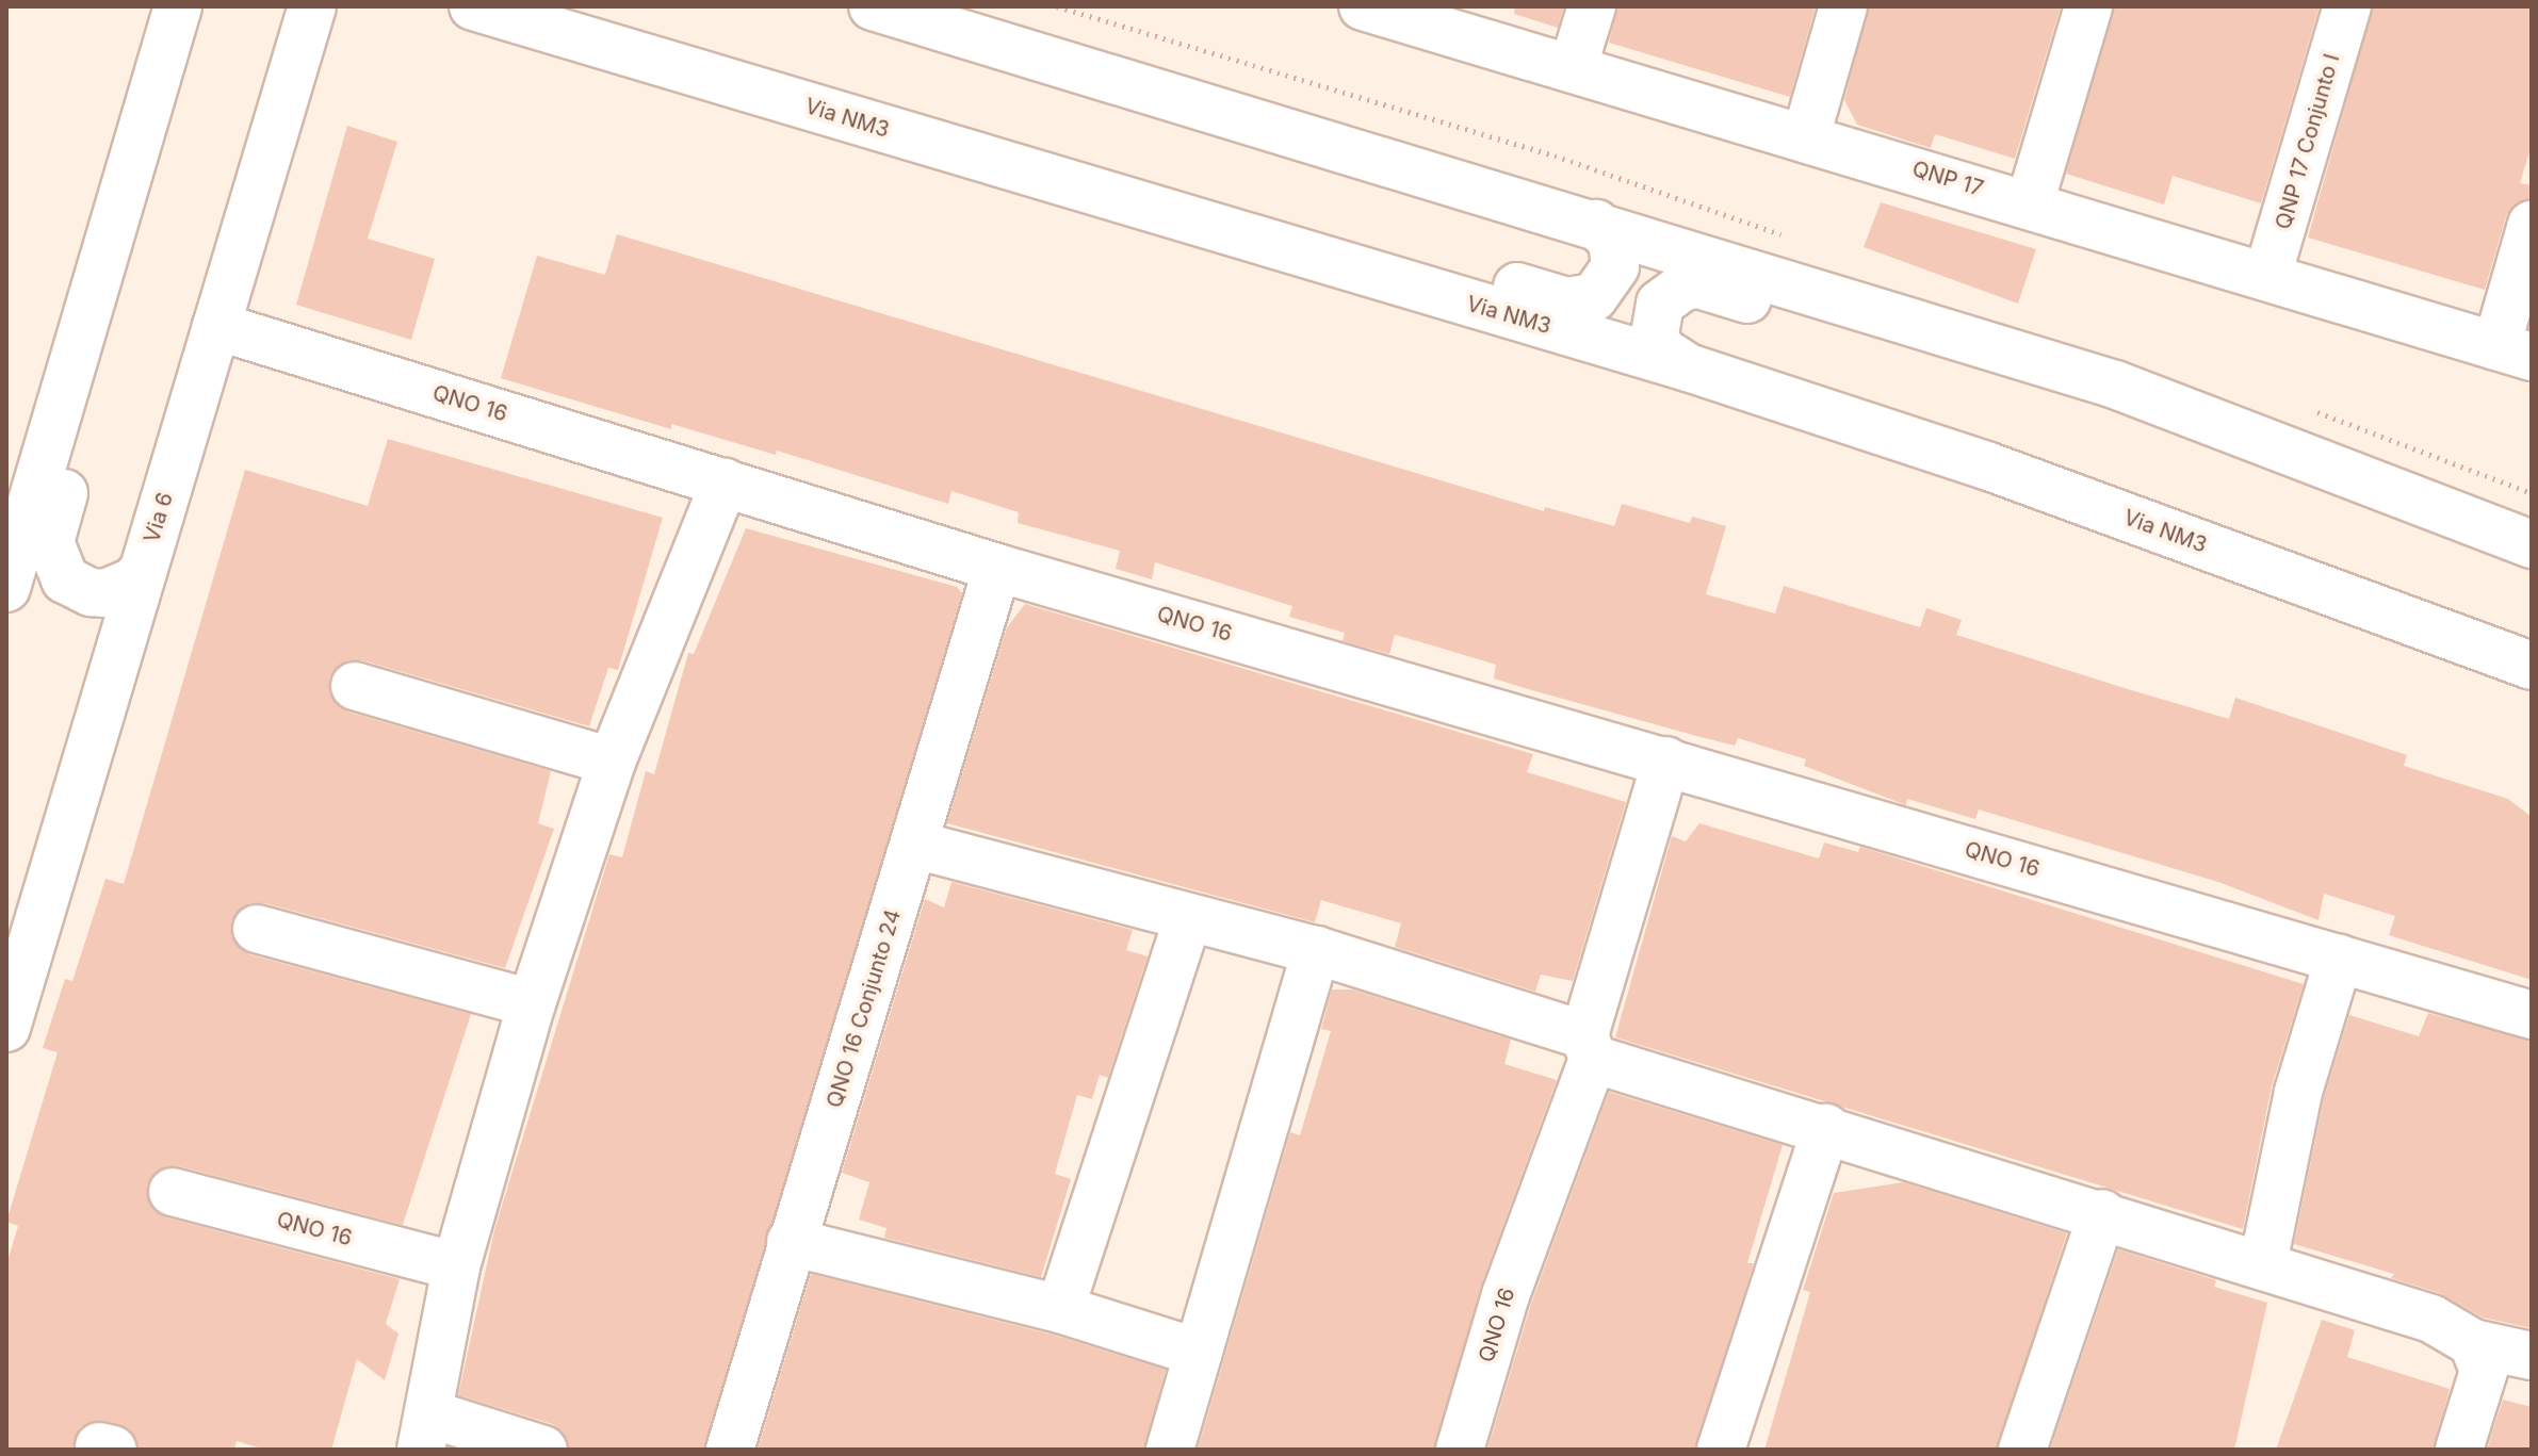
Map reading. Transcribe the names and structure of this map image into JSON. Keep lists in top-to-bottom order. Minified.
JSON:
{"streets":{"street":["Via NM3","QNP 17 Conjunto I","QNP 17","QNO 16","Via 6","QNO 16 Conjunto 24"]},"crossings":[["QNP 17 Conjunto I","QNP 17"],["QNO 16","Via 6"],["QNO 16","QNO 16 Conjunto 24"]]}
